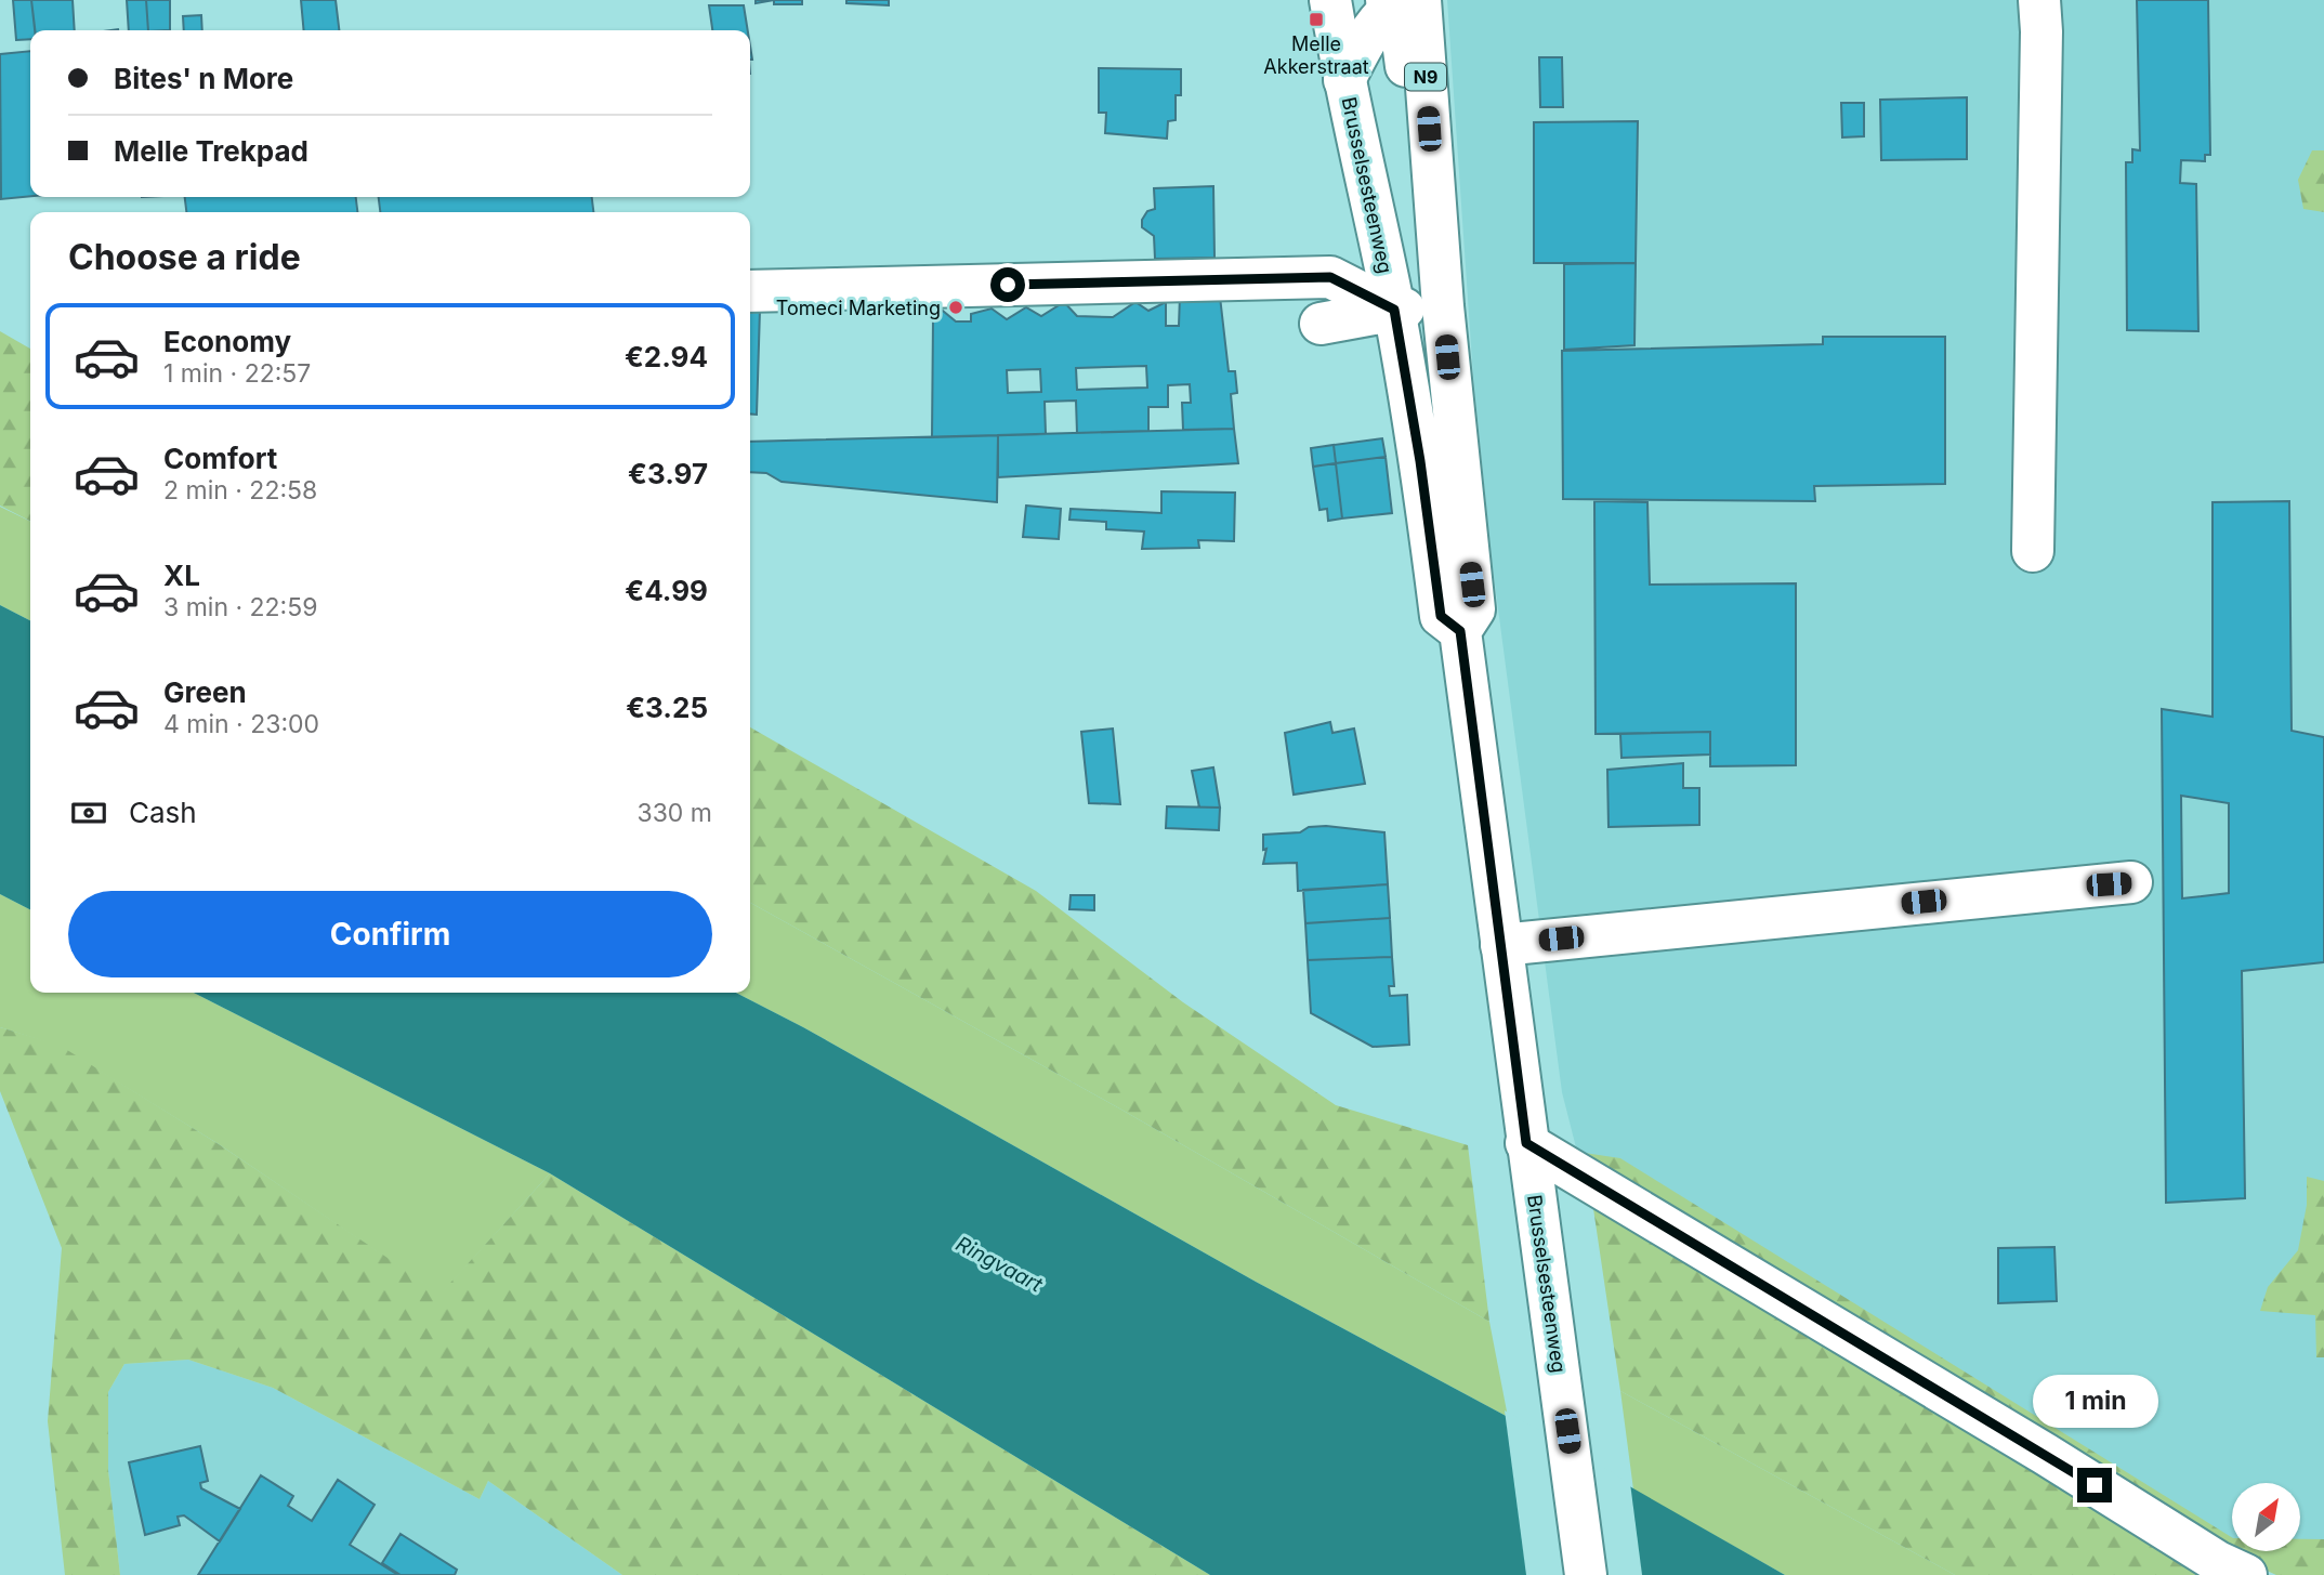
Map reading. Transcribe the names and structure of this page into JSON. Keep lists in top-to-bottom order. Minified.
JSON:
{"streets":{"main road":["Brusselsesteenweg"]},"water":["Ringvaart"],"places":{"transit":["Melle Akkerstraat"],"other":["Tomeci Marketing"]},"north":"top right","page":{"banner":["Bites' n More","Melle Trekpad"],"heading":"Choose a ride","list":[{"name":"Economy","note":"1 min · 22:57","value":"€2.94"},{"name":"Comfort","note":"2 min · 22:58","value":"€3.97"},{"name":"XL","note":"3 min · 22:59","value":"€4.99"},{"name":"Green","note":"4 min · 23:00","value":"€3.25"}],"pay":["Cash","330 m"],"buttons":"Confirm","bubble":"1 min"}}
